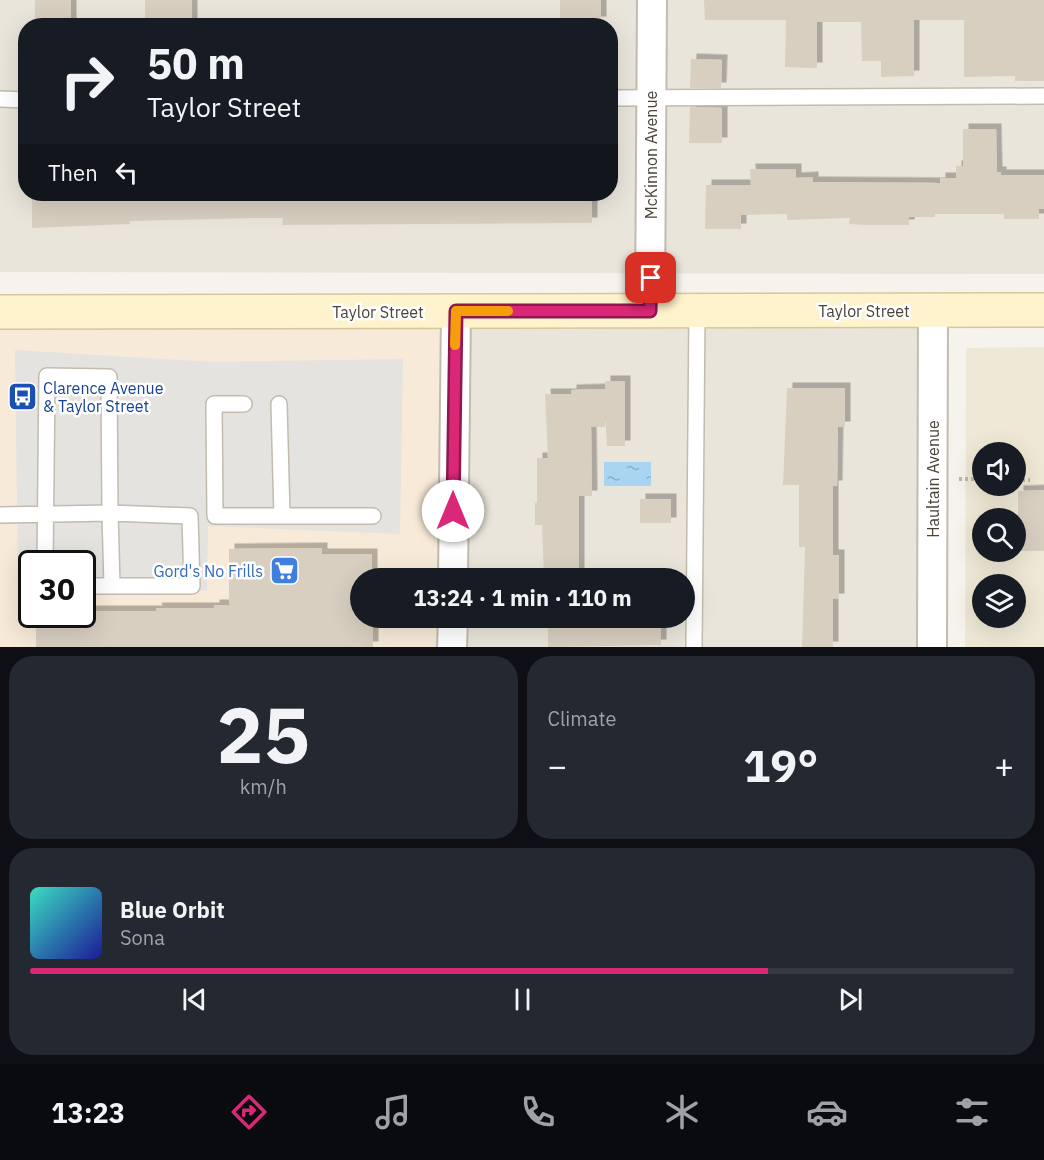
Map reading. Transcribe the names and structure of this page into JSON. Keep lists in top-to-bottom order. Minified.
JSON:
{"streets":{"main road":["Taylor Street"],"street":["McKinnon Avenue","Haultain Avenue"]},"crossings":[["McKinnon Avenue","Taylor Street"],["Taylor Street","Haultain Avenue"]],"places":{"bus stop":["Clarence Avenue & Taylor Street"],"supermarket":["Gord's No Frills"]},"page":{"turn":["50 m","Taylor Street"],"then":"Then","limit":"30","trip":"13:24 · 1 min · 110 m","tile":[["25","km/h"],"Climate"],"heat":["−","19°","+"],"song":["Blue Orbit","Sona"],"tabs":"13:23"}}
